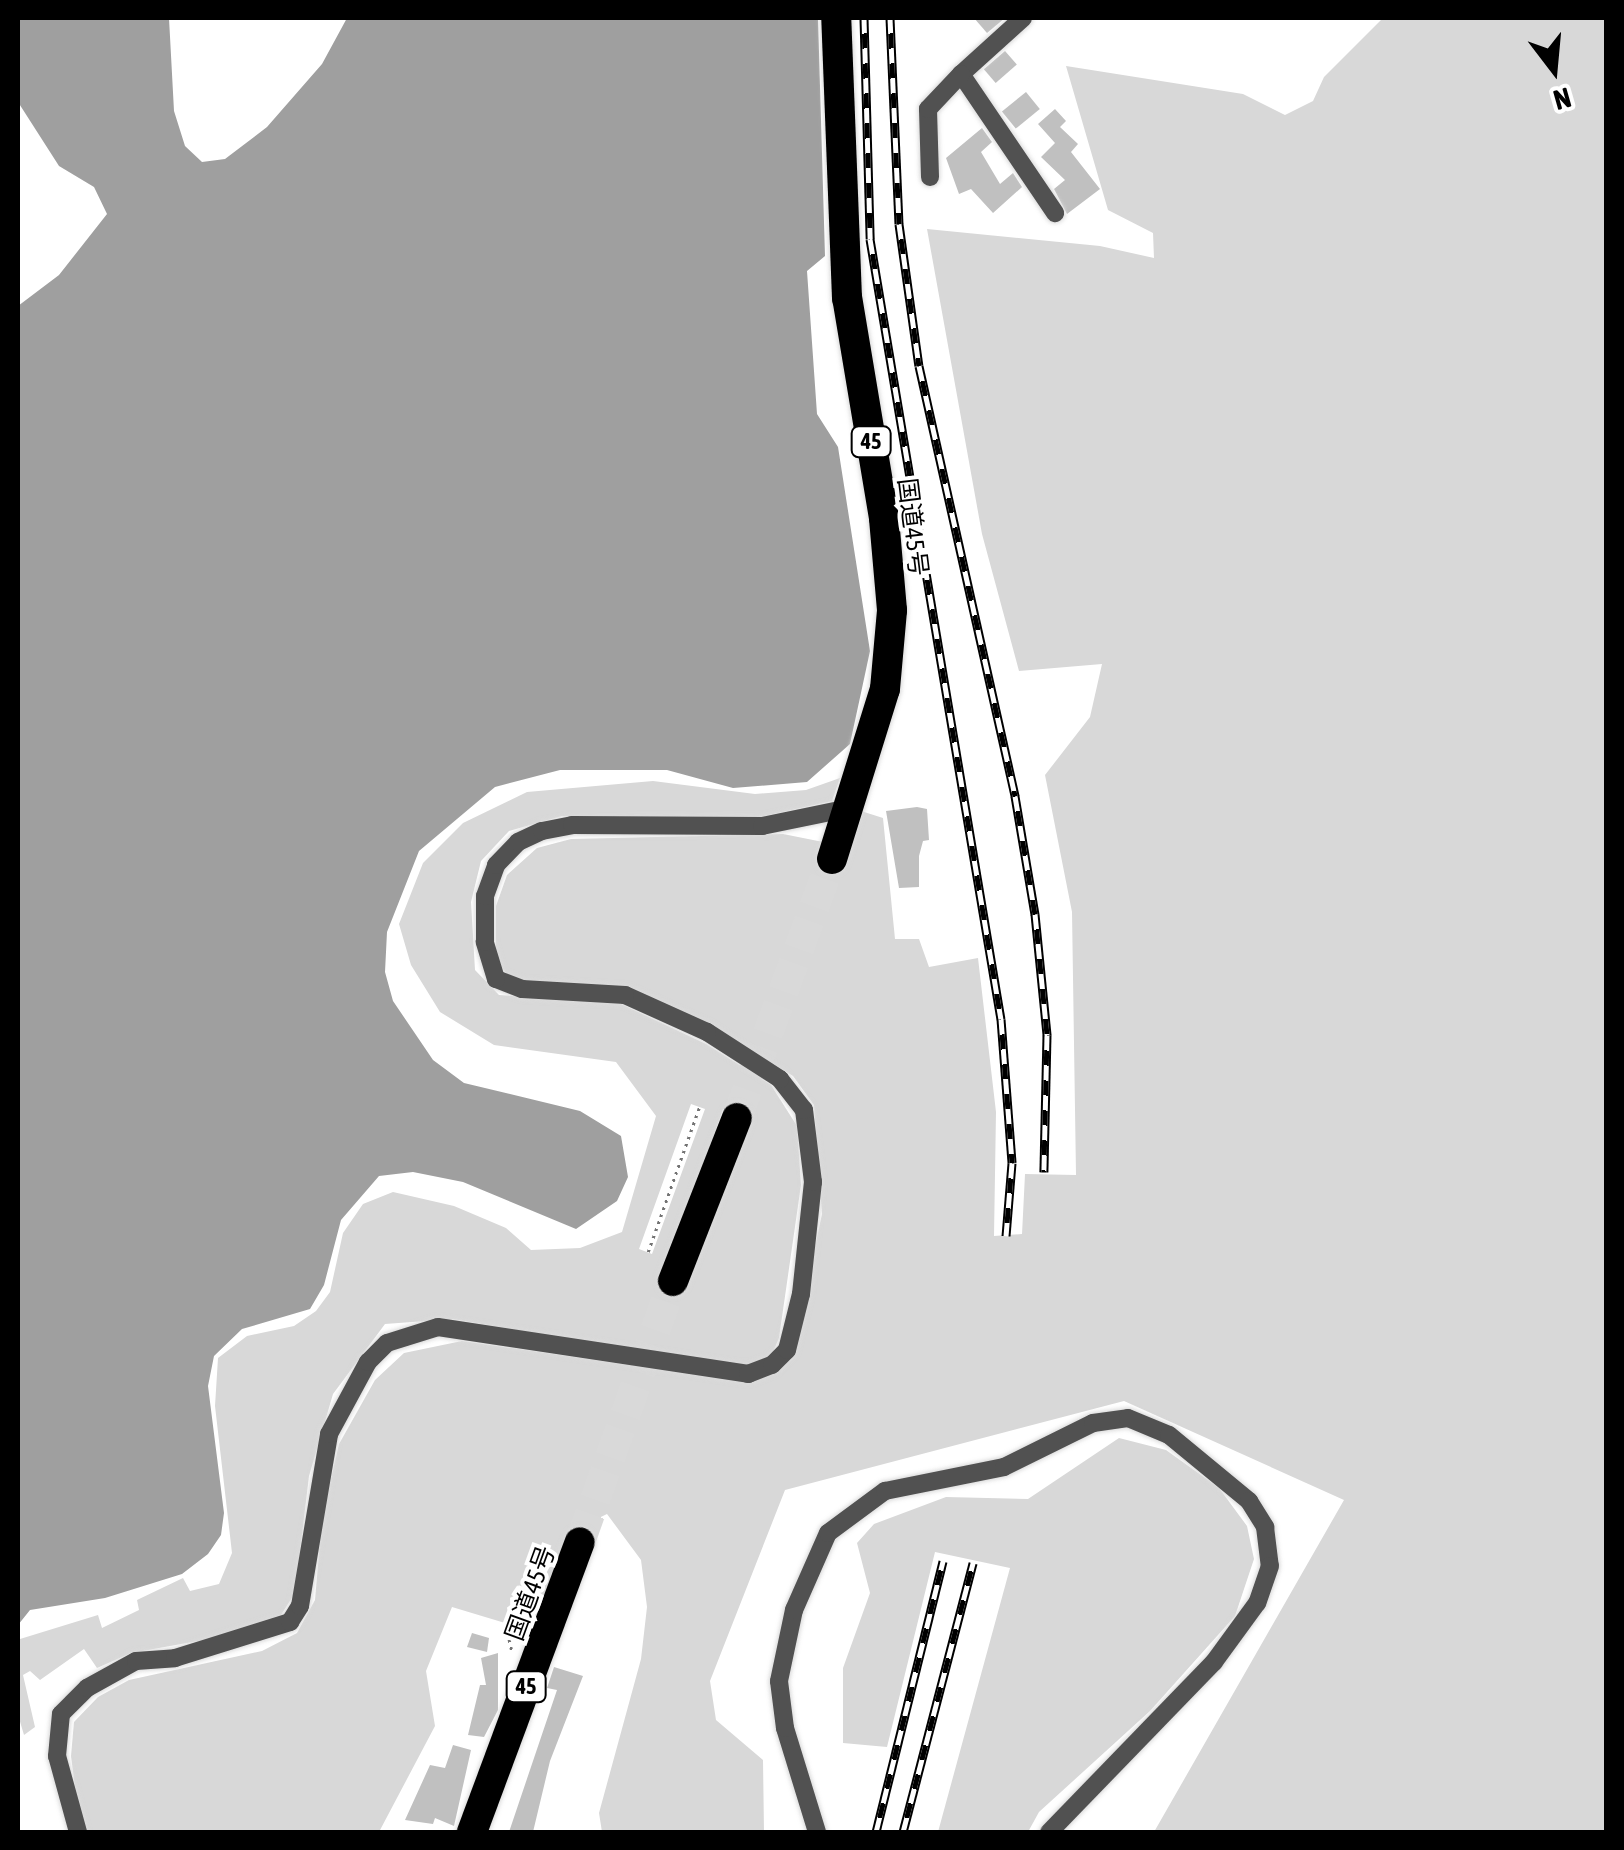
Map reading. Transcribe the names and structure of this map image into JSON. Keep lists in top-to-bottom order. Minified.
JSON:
{"streets":{"highway":["45","国道45号"]},"north":"bottom"}
